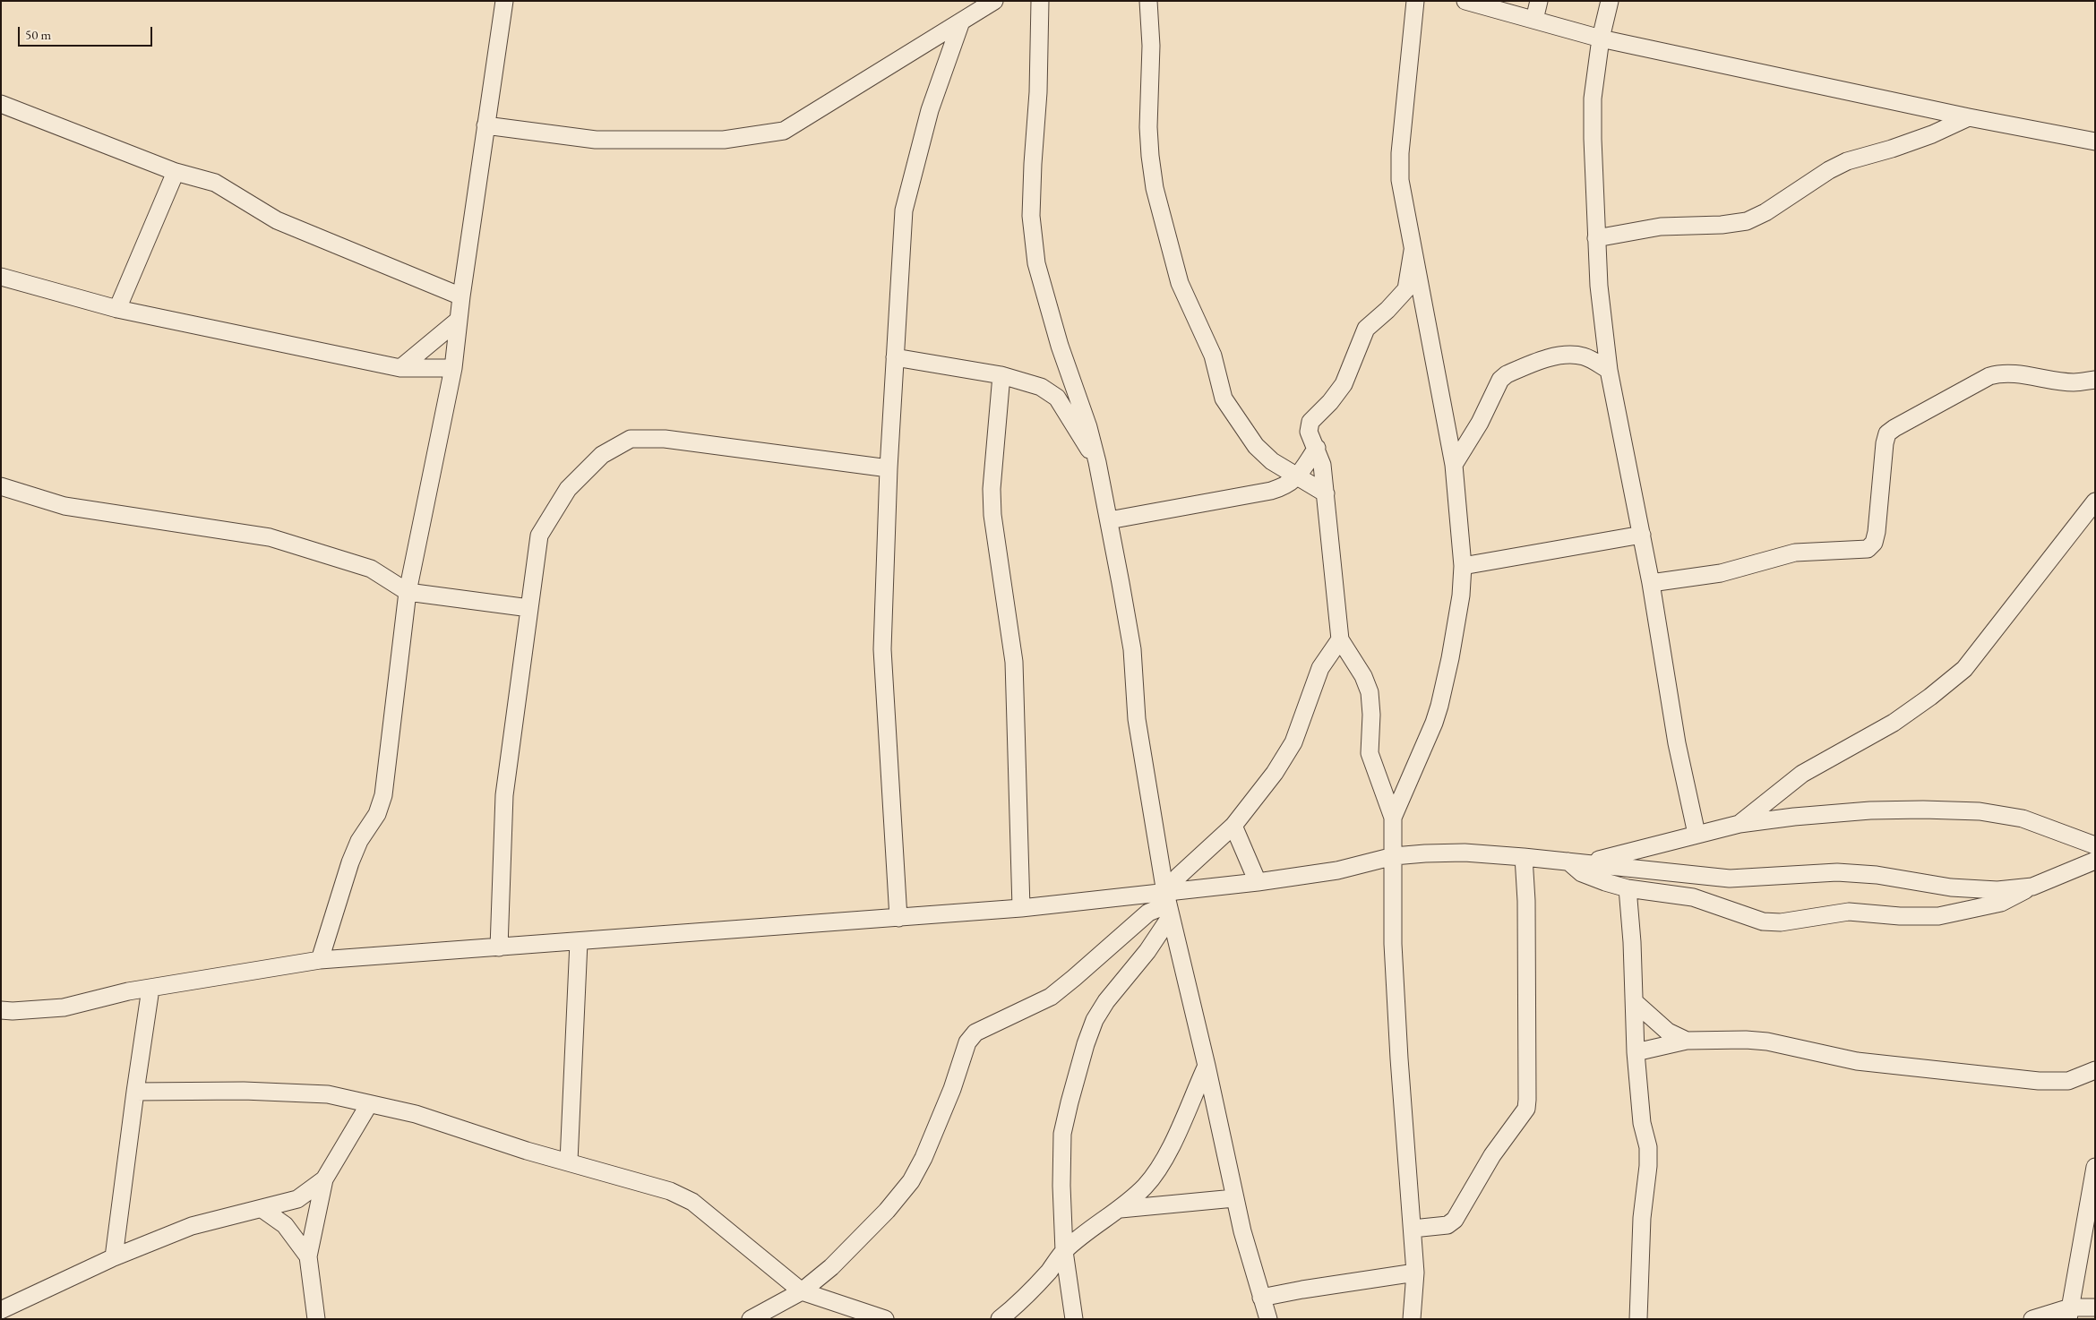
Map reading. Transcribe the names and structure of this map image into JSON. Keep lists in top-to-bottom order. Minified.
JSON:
{"scale_bar":"50 m"}
